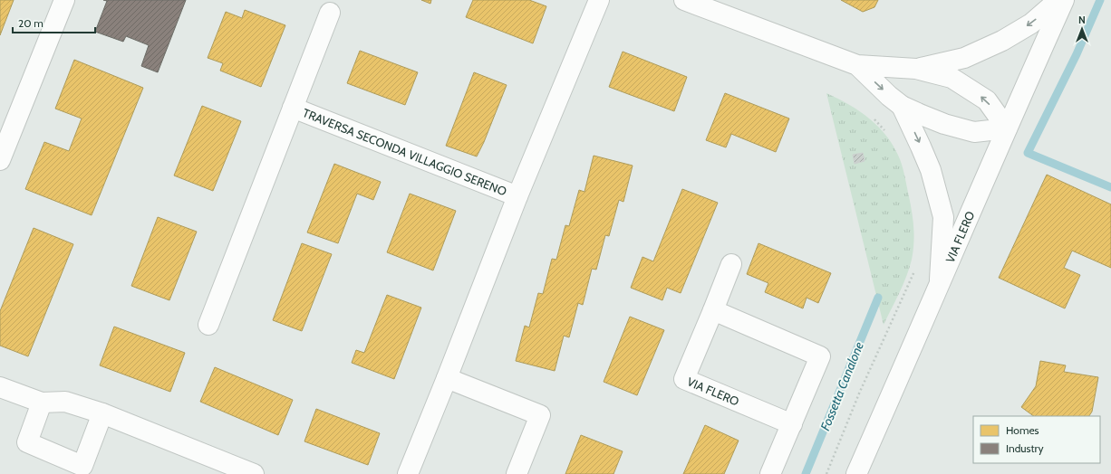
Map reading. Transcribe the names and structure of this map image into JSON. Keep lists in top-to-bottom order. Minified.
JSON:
{"streets":{"street":["TRAVERSA SECONDA VILLAGGIO SERENO","VIA FLERO"]},"water":["Fossetta Canalone"],"legend":["Homes","Industry"],"scale_bar":"20 m","north":"top"}
